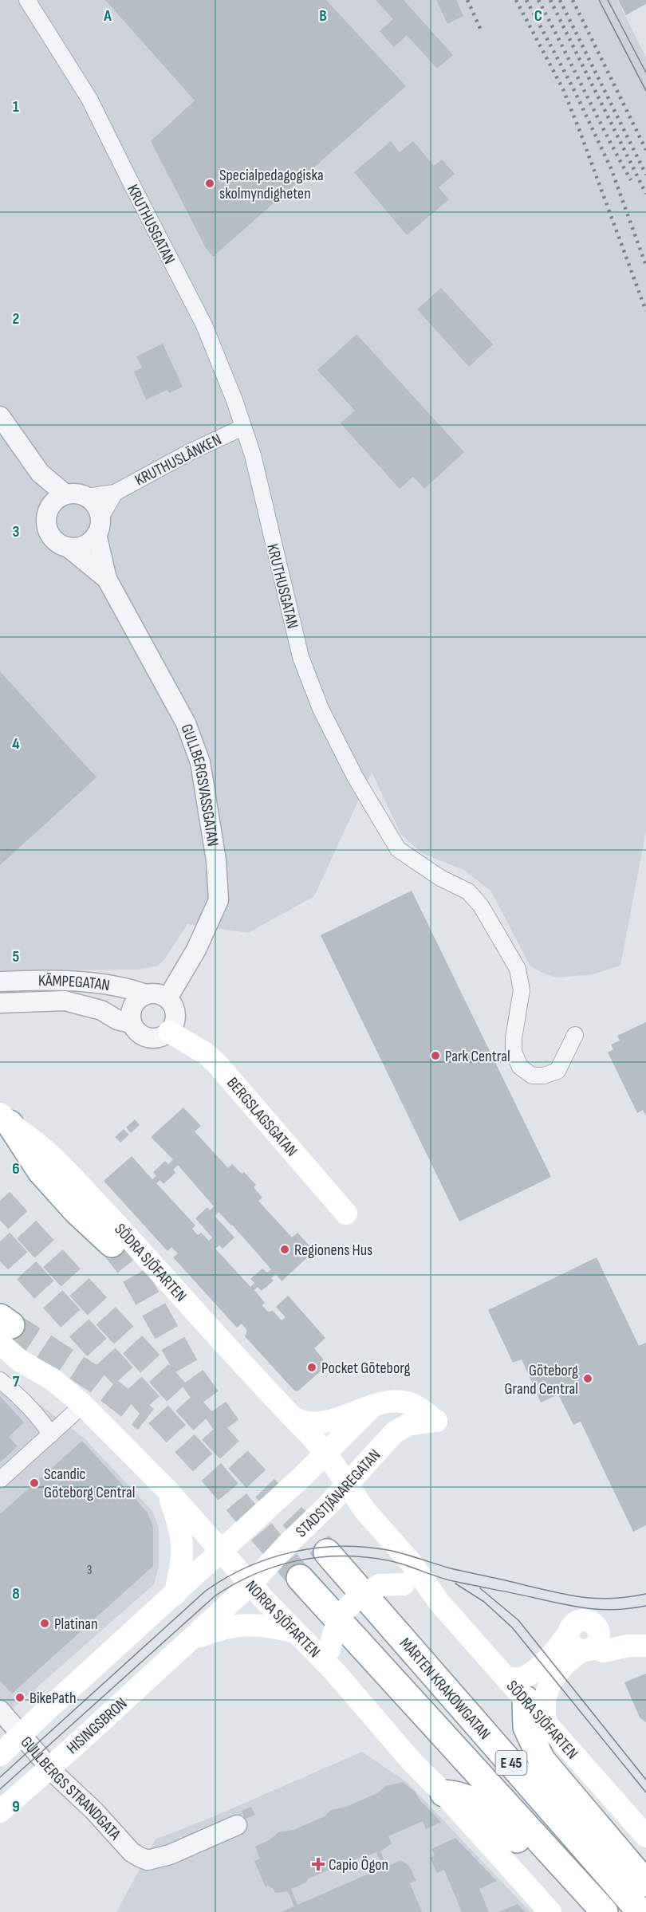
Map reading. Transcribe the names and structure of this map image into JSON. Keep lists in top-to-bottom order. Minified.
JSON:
{"streets":{"highway":["MÅRTEN KRAKOWGATAN","E 45"],"main road":["BERGSLAGSGATAN","SÖDRA SJÖFARTEN","STADSTJÄNAREGATAN","NORRA SJÖFARTEN","HISINGSBRON"],"street":["KRUTHUSGATAN","KRUTHUSLÄNKEN","GULLBERGSVASSGATAN","KÄMPEGATAN","GULLBERGS STRANDGATA"]},"crossings":[["KRUTHUSGATAN","KRUTHUSLÄNKEN"],["KRUTHUSLÄNKEN","GULLBERGSVASSGATAN"],["GULLBERGSVASSGATAN","KÄMPEGATAN"],["GULLBERGSVASSGATAN","BERGSLAGSGATAN"],["KÄMPEGATAN","BERGSLAGSGATAN"],["SÖDRA SJÖFARTEN","STADSTJÄNAREGATAN"],["SÖDRA SJÖFARTEN","NORRA SJÖFARTEN"],["STADSTJÄNAREGATAN","NORRA SJÖFARTEN"],["STADSTJÄNAREGATAN","HISINGSBRON"],["NORRA SJÖFARTEN","HISINGSBRON"]],"places":{"other":["Specialpedagogiska skolmyndigheten","Park Central","Regionens Hus","Pocket Göteborg","Göteborg Grand Central","Scandic Göteborg Central","Platinan","BikePath"],"health":["Capio Ögon"]},"house_numbers":["3"],"grid":{"columns":["A","B","C"],"rows":["1","2","3","4","5","6","7","8","9"]}}
